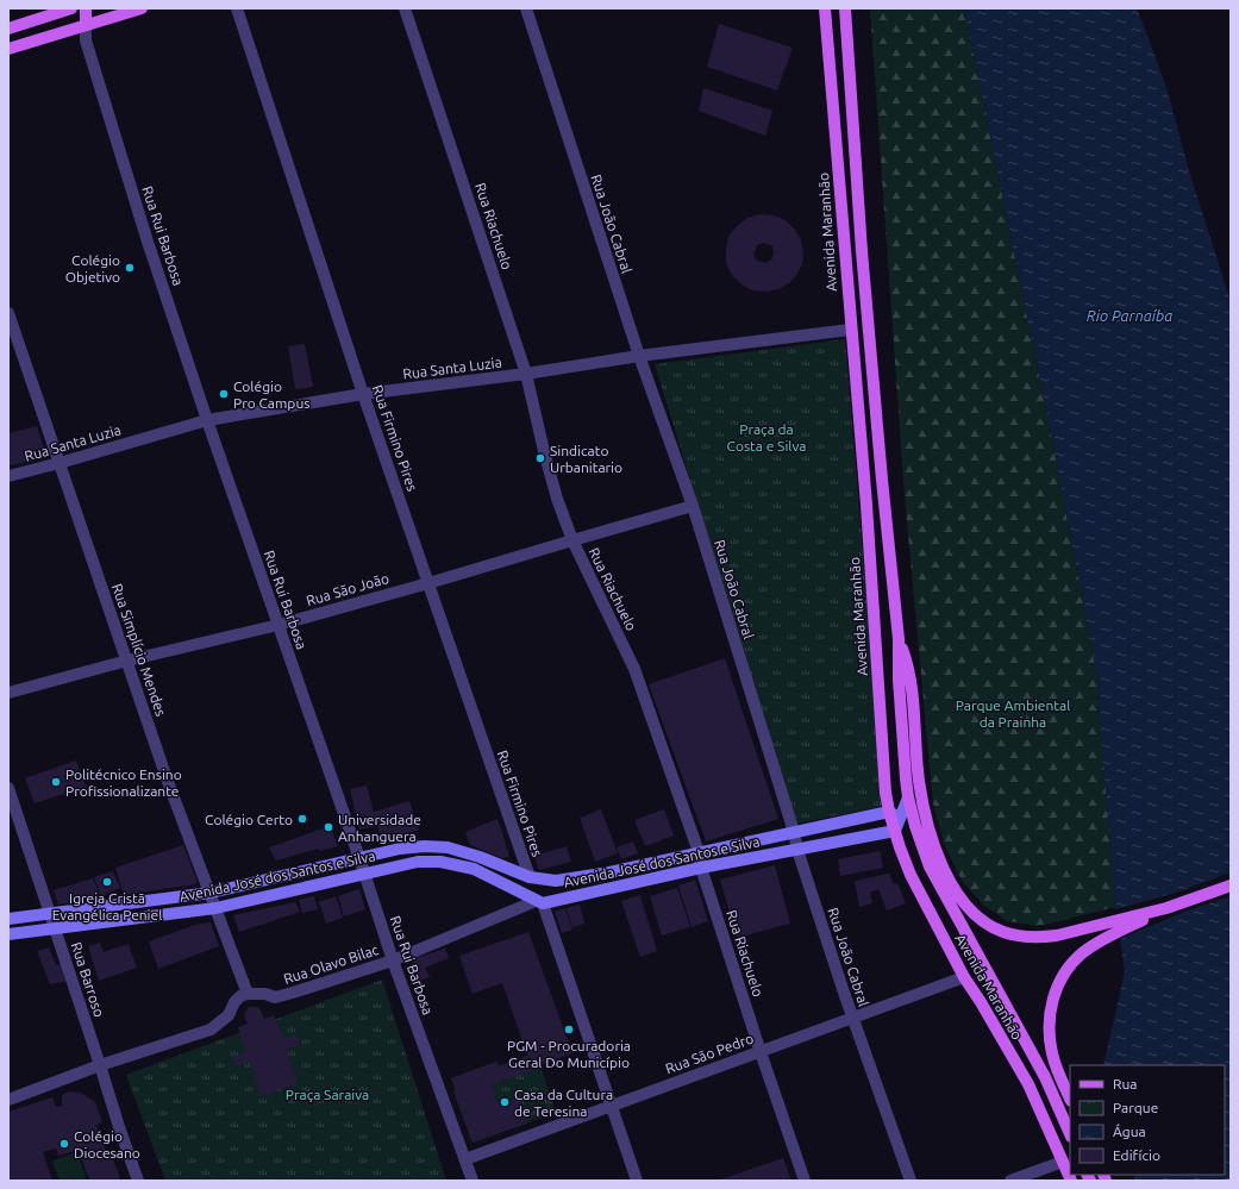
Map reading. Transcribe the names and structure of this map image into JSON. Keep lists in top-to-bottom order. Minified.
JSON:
{"streets":{"main road":["Avenida Maranhão","Avenida José dos Santos e Silva"],"street":["Rua João Cabral","Rua Riachuelo","Rua Rui Barbosa","Rua Santa Luzia","Rua Firmino Pires","Rua São João","Rua Simplício Mendes","Rua Olavo Bilac","Rua Barroso","Rua São Pedro"]},"crossings":[["Rua João Cabral","Rua Santa Luzia"],["Rua João Cabral","Rua São João"],["Rua João Cabral","Avenida José dos Santos e Silva"],["Rua João Cabral","Rua São Pedro"],["Rua Riachuelo","Rua Santa Luzia"],["Rua Riachuelo","Rua São João"],["Rua Riachuelo","Avenida José dos Santos e Silva"],["Rua Riachuelo","Rua São Pedro"],["Avenida Maranhão","Rua Santa Luzia"],["Avenida Maranhão","Avenida José dos Santos e Silva"],["Avenida Maranhão","Rua São Pedro"],["Rua Rui Barbosa","Rua Santa Luzia"],["Rua Rui Barbosa","Rua São João"],["Rua Rui Barbosa","Avenida José dos Santos e Silva"],["Rua Rui Barbosa","Rua Olavo Bilac"],["Rua Rui Barbosa","Rua São Pedro"],["Rua Santa Luzia","Rua Firmino Pires"],["Rua Santa Luzia","Rua Simplício Mendes"],["Rua Firmino Pires","Rua São João"],["Rua Firmino Pires","Avenida José dos Santos e Silva"],["Rua São João","Rua Simplício Mendes"],["Rua Simplício Mendes","Avenida José dos Santos e Silva"],["Rua Simplício Mendes","Rua Olavo Bilac"],["Avenida José dos Santos e Silva","Rua Olavo Bilac"],["Avenida José dos Santos e Silva","Rua Barroso"]],"water":["Rio Parnaíba"],"parks":["Praça da Costa e Silva","Parque Ambiental da Prainha","Praça Saraiva"],"places":["Colégio Objetivo","Colégio Pro Campus","Sindicato Urbanitario","Politécnico Ensino Profissionalizante","Colégio Certo","Universidade Anhanguera","Igreja Cristã Evangélica Peniel","PGM - Procuradoria Geral Do Município","Casa da Cultura de Teresina","Colégio Diocesano"],"legend":["Rua","Parque","Água","Edifício"]}
